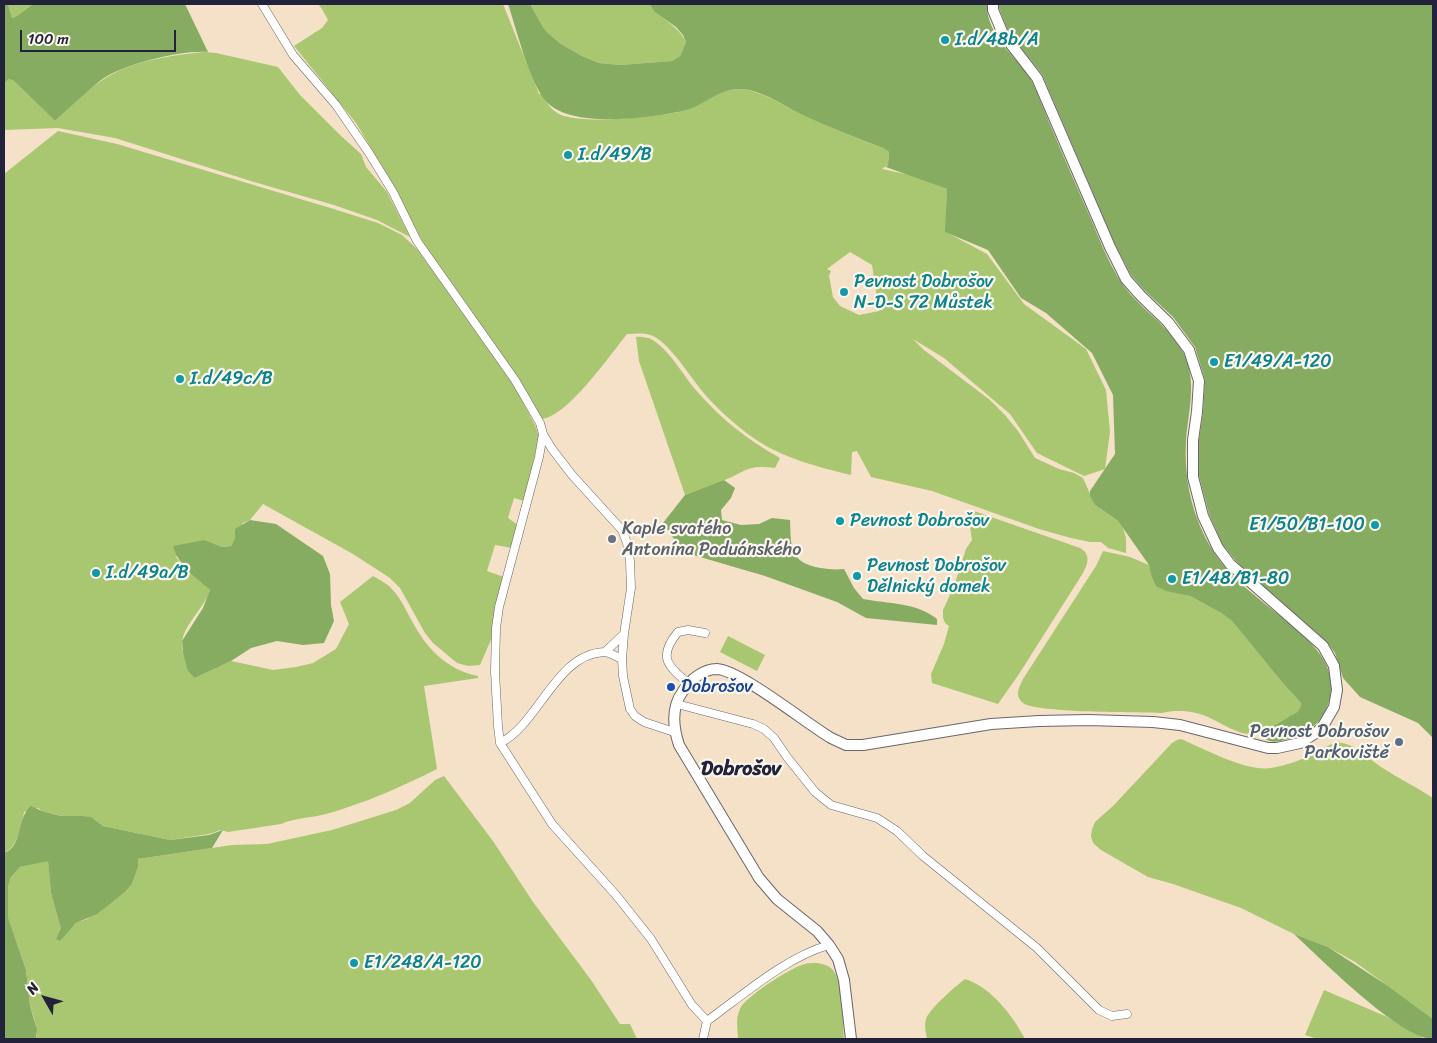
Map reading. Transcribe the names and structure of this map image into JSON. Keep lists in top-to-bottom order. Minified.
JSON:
{"districts":["Dobrošov"],"places":["I.d/48b/A","I.d/49/B","Pevnost Dobrošov N-D-S 72 Můstek","E1/49/A-120","I.d/49c/B","Pevnost Dobrošov","E1/50/B1-100","Kaple svatého Antonína Paduánského","I.d/49a/B","Pevnost Dobrošov Dělnický domek","E1/48/B1-80","Dobrošov","Pevnost Dobrošov Parkoviště","E1/248/A-120"],"scale_bar":"100 m","north":"top left"}
